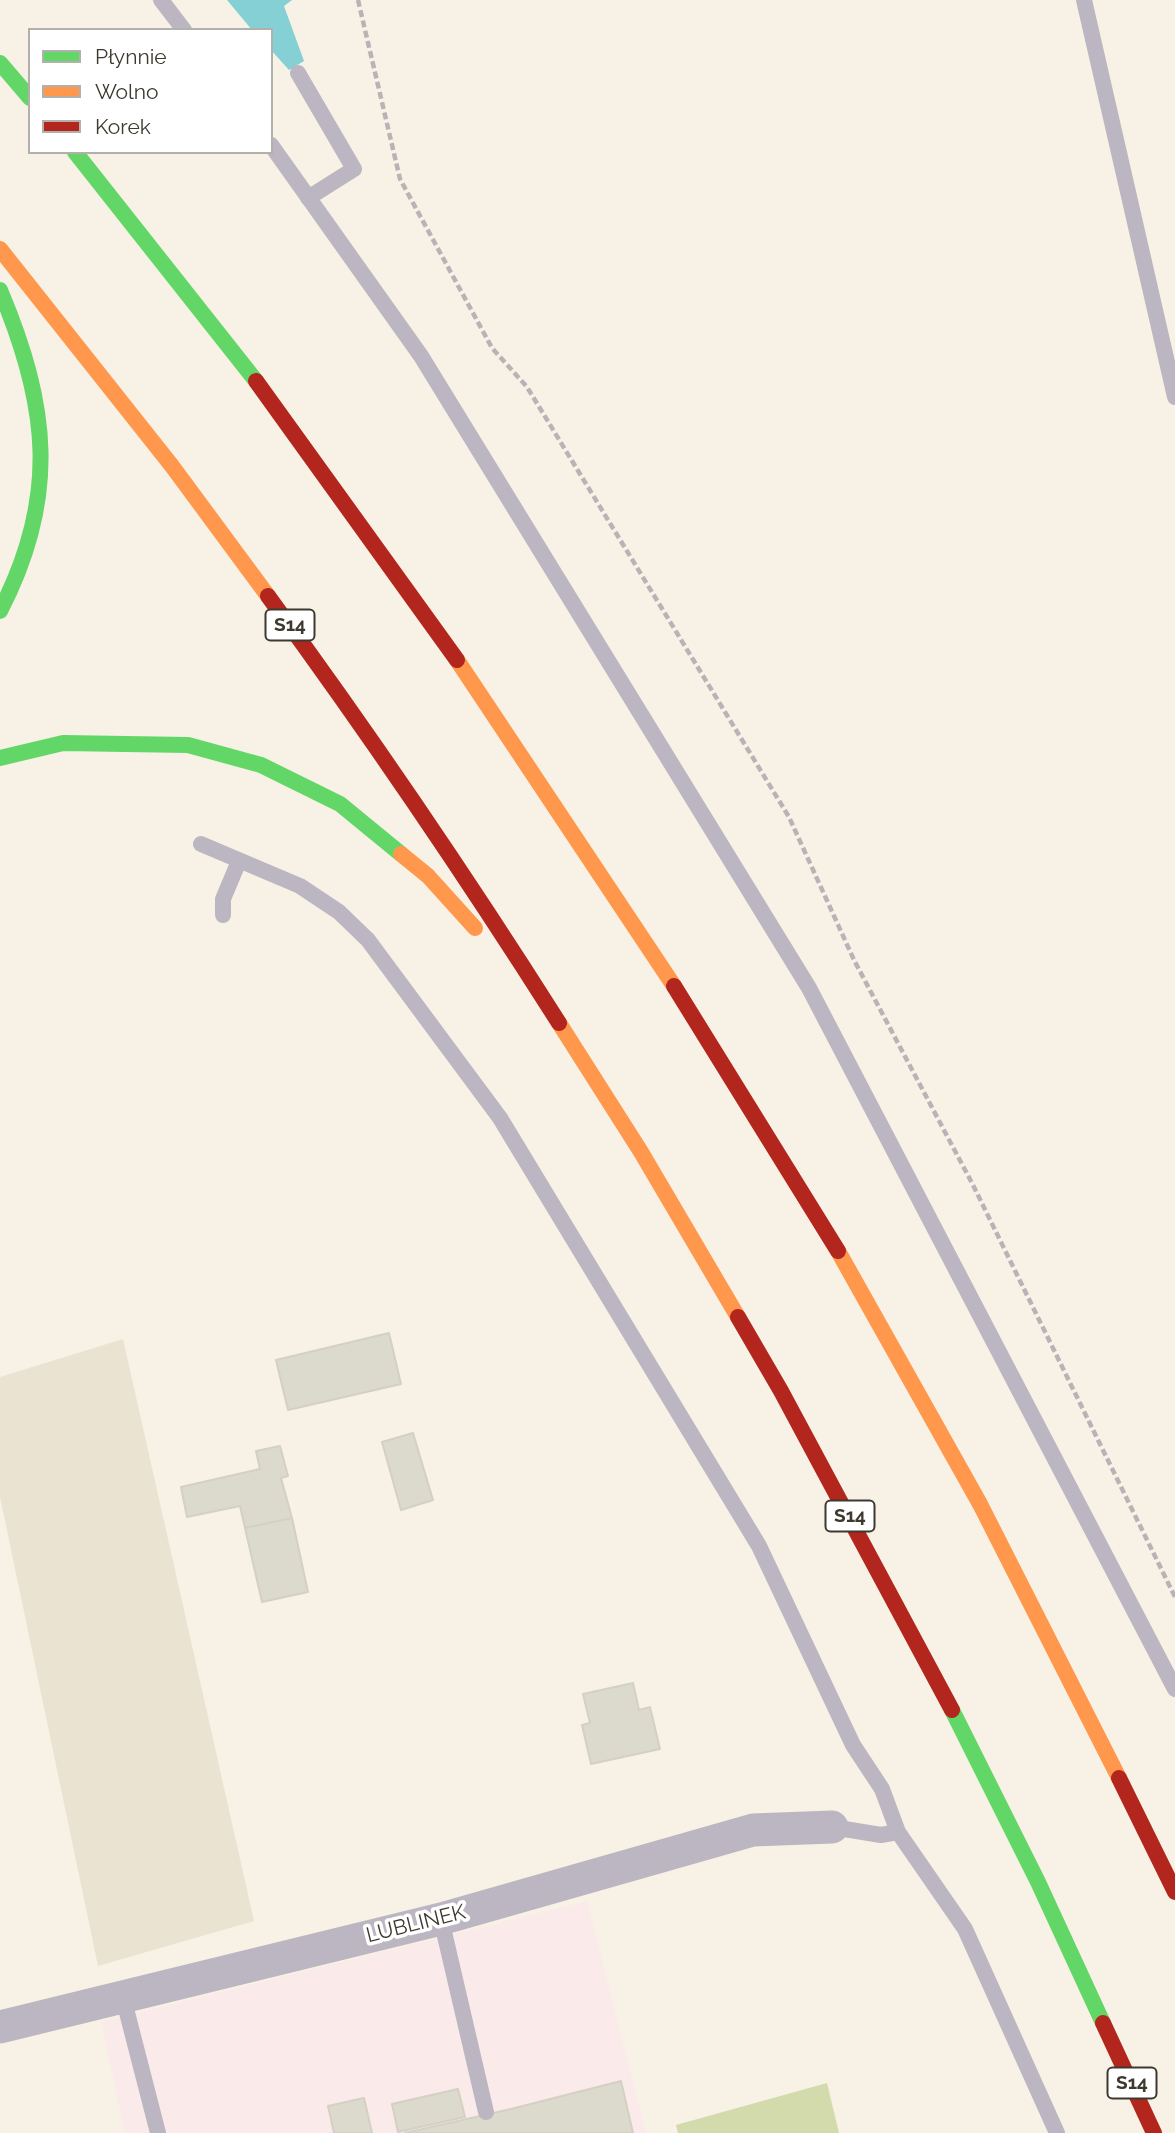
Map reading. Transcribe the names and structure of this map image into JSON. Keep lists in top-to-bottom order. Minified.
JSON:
{"streets":{"highway":["S14"],"street":["LUBLINEK"]},"legend":["Płynnie","Wolno","Korek"]}
